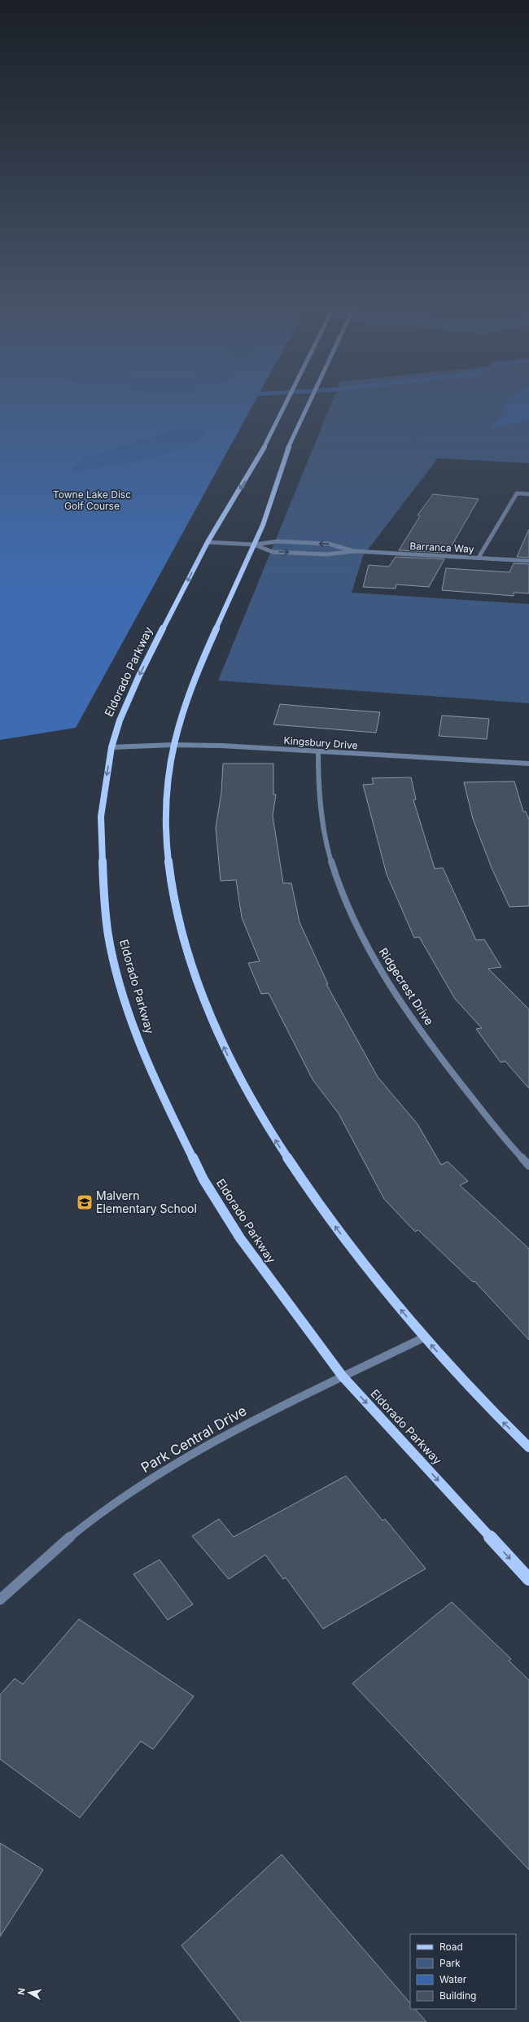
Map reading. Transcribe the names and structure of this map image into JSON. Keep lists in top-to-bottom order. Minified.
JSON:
{"streets":{"main road":["Eldorado Parkway"],"street":["Barranca Way","Kingsbury Drive","Ridgecrest Drive","Park Central Drive"]},"crossings":[["Barranca Way","Eldorado Parkway"],["Eldorado Parkway","Kingsbury Drive"],["Eldorado Parkway","Park Central Drive"],["Kingsbury Drive","Ridgecrest Drive"]],"one_way":["Eldorado Parkway"],"parks":["Towne Lake Disc Golf Course"],"places":{"school or university":["Malvern Elementary School"]},"legend":["Road","Park","Water","Building"],"north":"left"}
